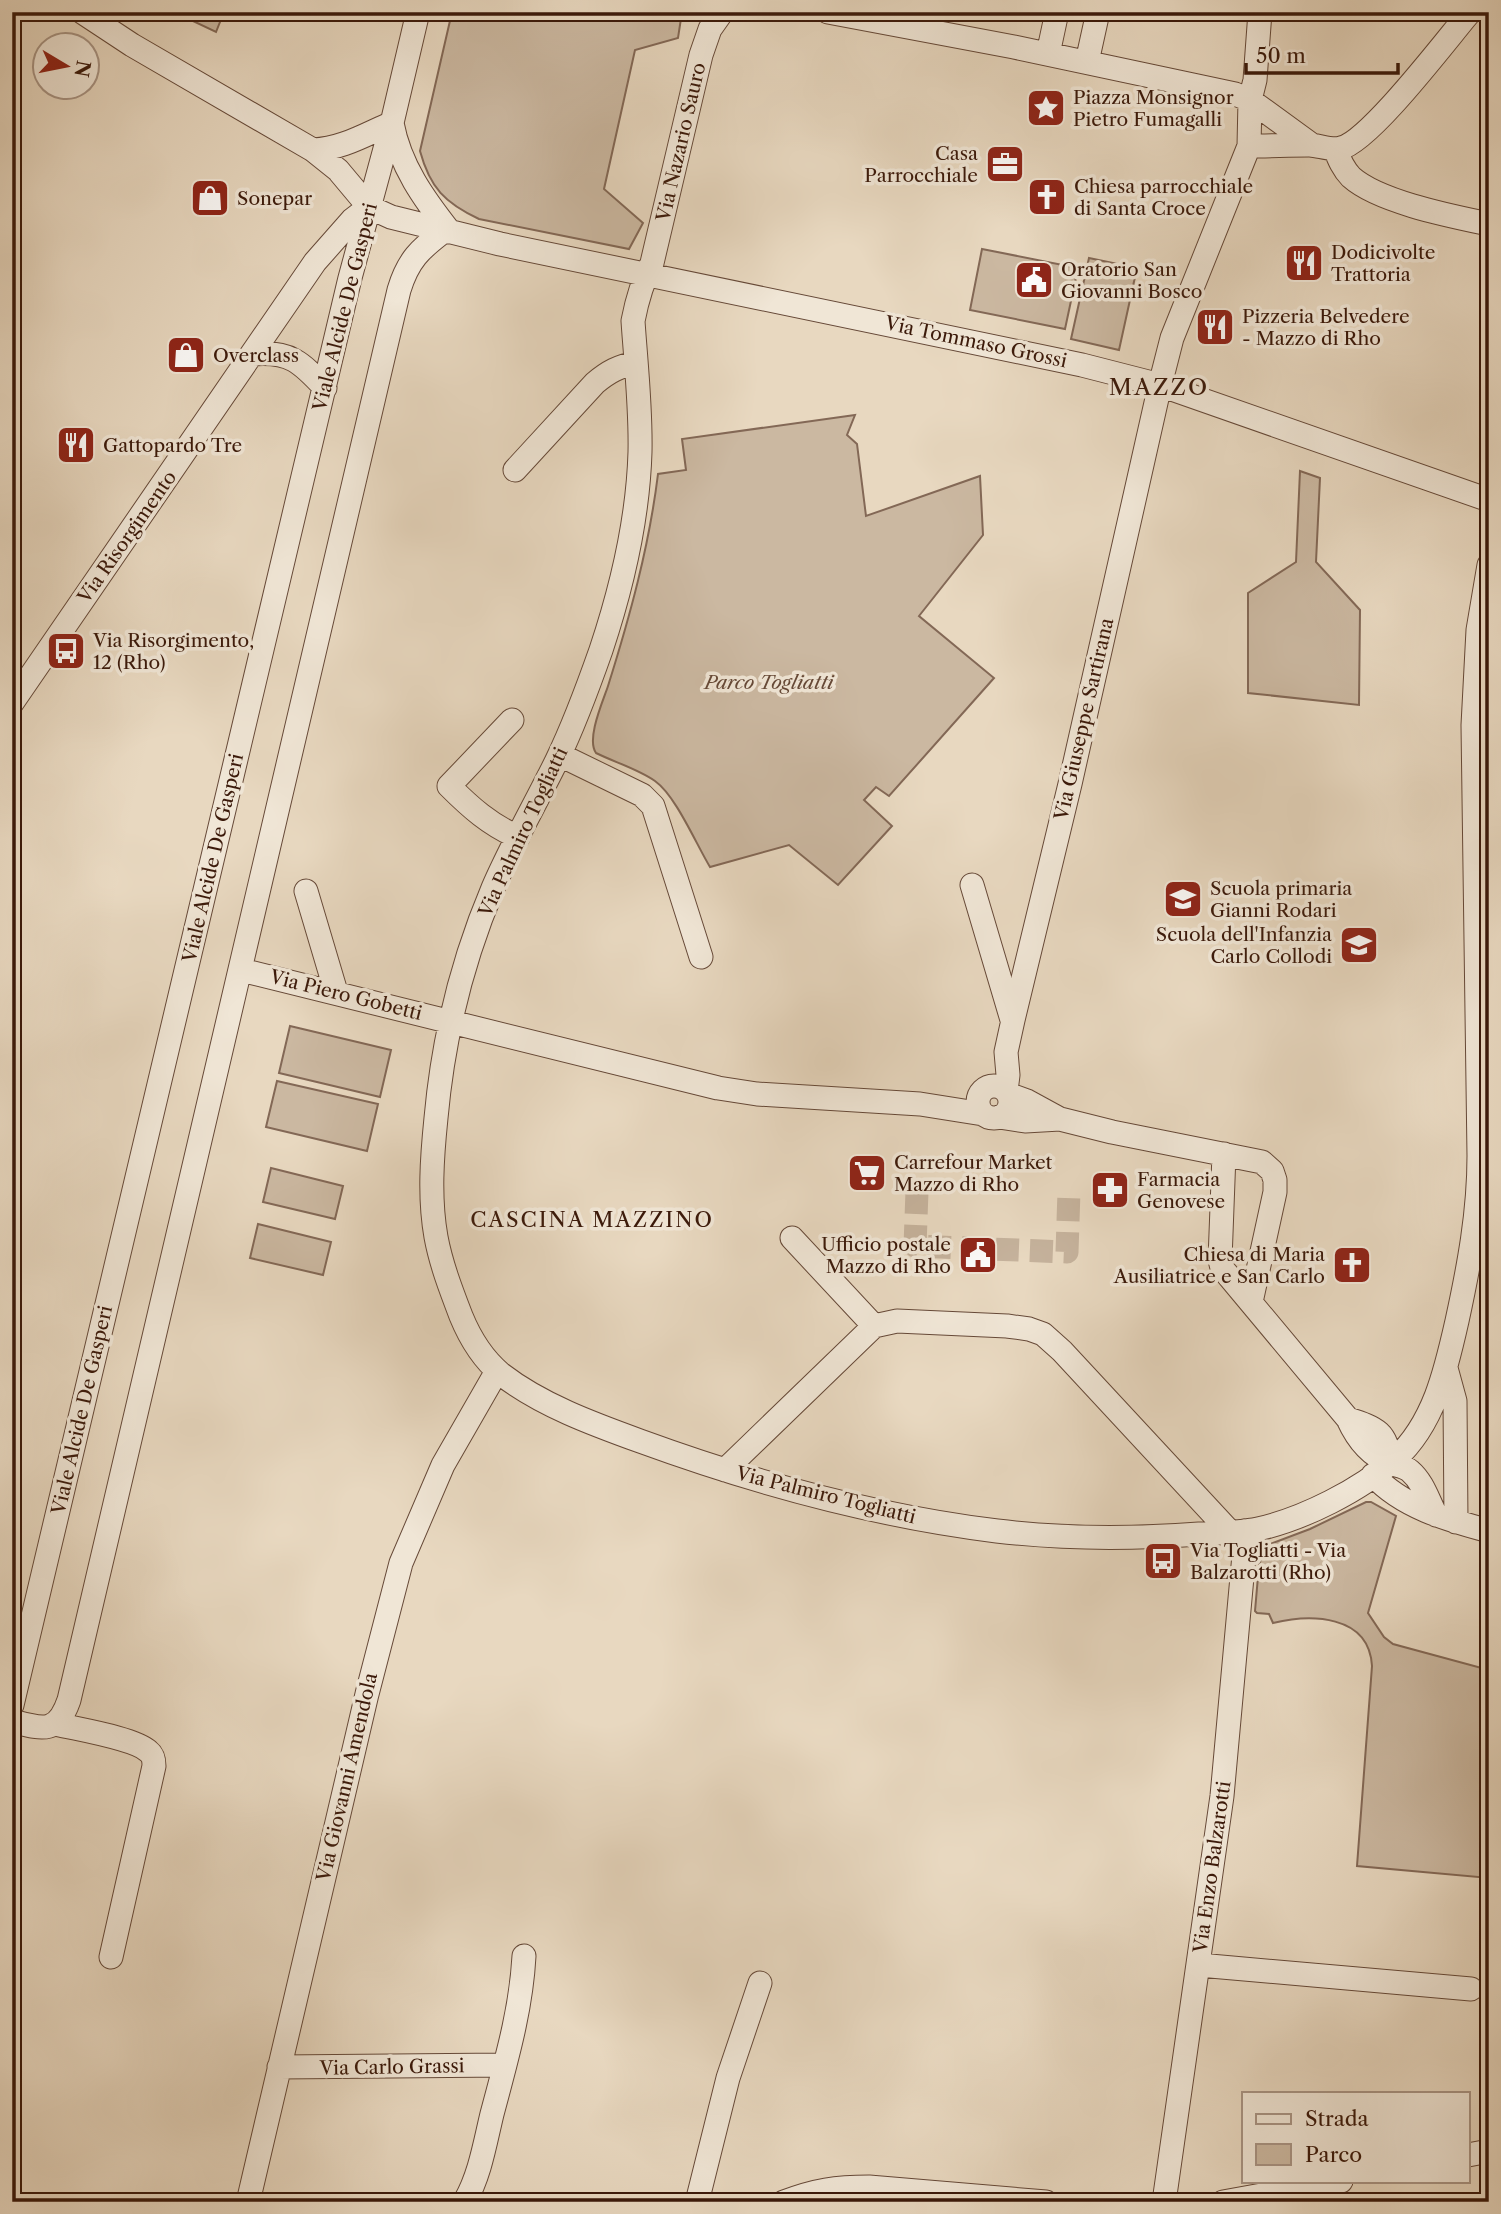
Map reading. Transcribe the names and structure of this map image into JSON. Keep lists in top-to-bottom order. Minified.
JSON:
{"streets":{"street":["Via Nazario Sauro","Viale Alcide De Gasperi","Via Tommaso Grossi","Via Risorgimento","Via Giuseppe Sartirana","Via Palmiro Togliatti","Via Piero Gobetti","Via Giovanni Amendola","Via Enzo Balzarotti","Via Carlo Grassi"]},"crossings":[["Via Nazario Sauro","Via Tommaso Grossi"],["Via Nazario Sauro","Via Palmiro Togliatti"],["Viale Alcide De Gasperi","Via Tommaso Grossi"],["Viale Alcide De Gasperi","Via Risorgimento"],["Via Tommaso Grossi","Via Risorgimento"],["Via Tommaso Grossi","Via Giuseppe Sartirana"],["Via Tommaso Grossi","Via Palmiro Togliatti"],["Via Palmiro Togliatti","Via Piero Gobetti"],["Via Palmiro Togliatti","Via Giovanni Amendola"],["Via Palmiro Togliatti","Via Enzo Balzarotti"],["Via Giovanni Amendola","Via Carlo Grassi"]],"districts":["MAZZO","CASCINA MAZZINO"],"parks":["Parco Togliatti"],"places":{"place":["Piazza Monsignor Pietro Fumagalli"],"office":["Casa Parrocchiale"],"church":["Chiesa parrocchiale di Santa Croce","Chiesa di Maria Ausiliatrice e San Carlo"],"shop":["Sonepar","Overclass"],"restaurant":["Dodicivolte Trattoria","Pizzeria Belvedere - Mazzo di Rho","Gattopardo Tre"],"public building":["Oratorio San Giovanni Bosco","Ufficio postale Mazzo di Rho"],"bus stop":["Via Risorgimento, 12 (Rho)","Via Togliatti - Via Balzarotti (Rho)"],"school or university":["Scuola primaria Gianni Rodari","Scuola dell'Infanzia Carlo Collodi"],"supermarket":["Carrefour Market Mazzo di Rho"],"pharmacy":["Farmacia Genovese"]},"legend":["Strada","Parco"],"scale_bar":"50 m","north":"right"}
